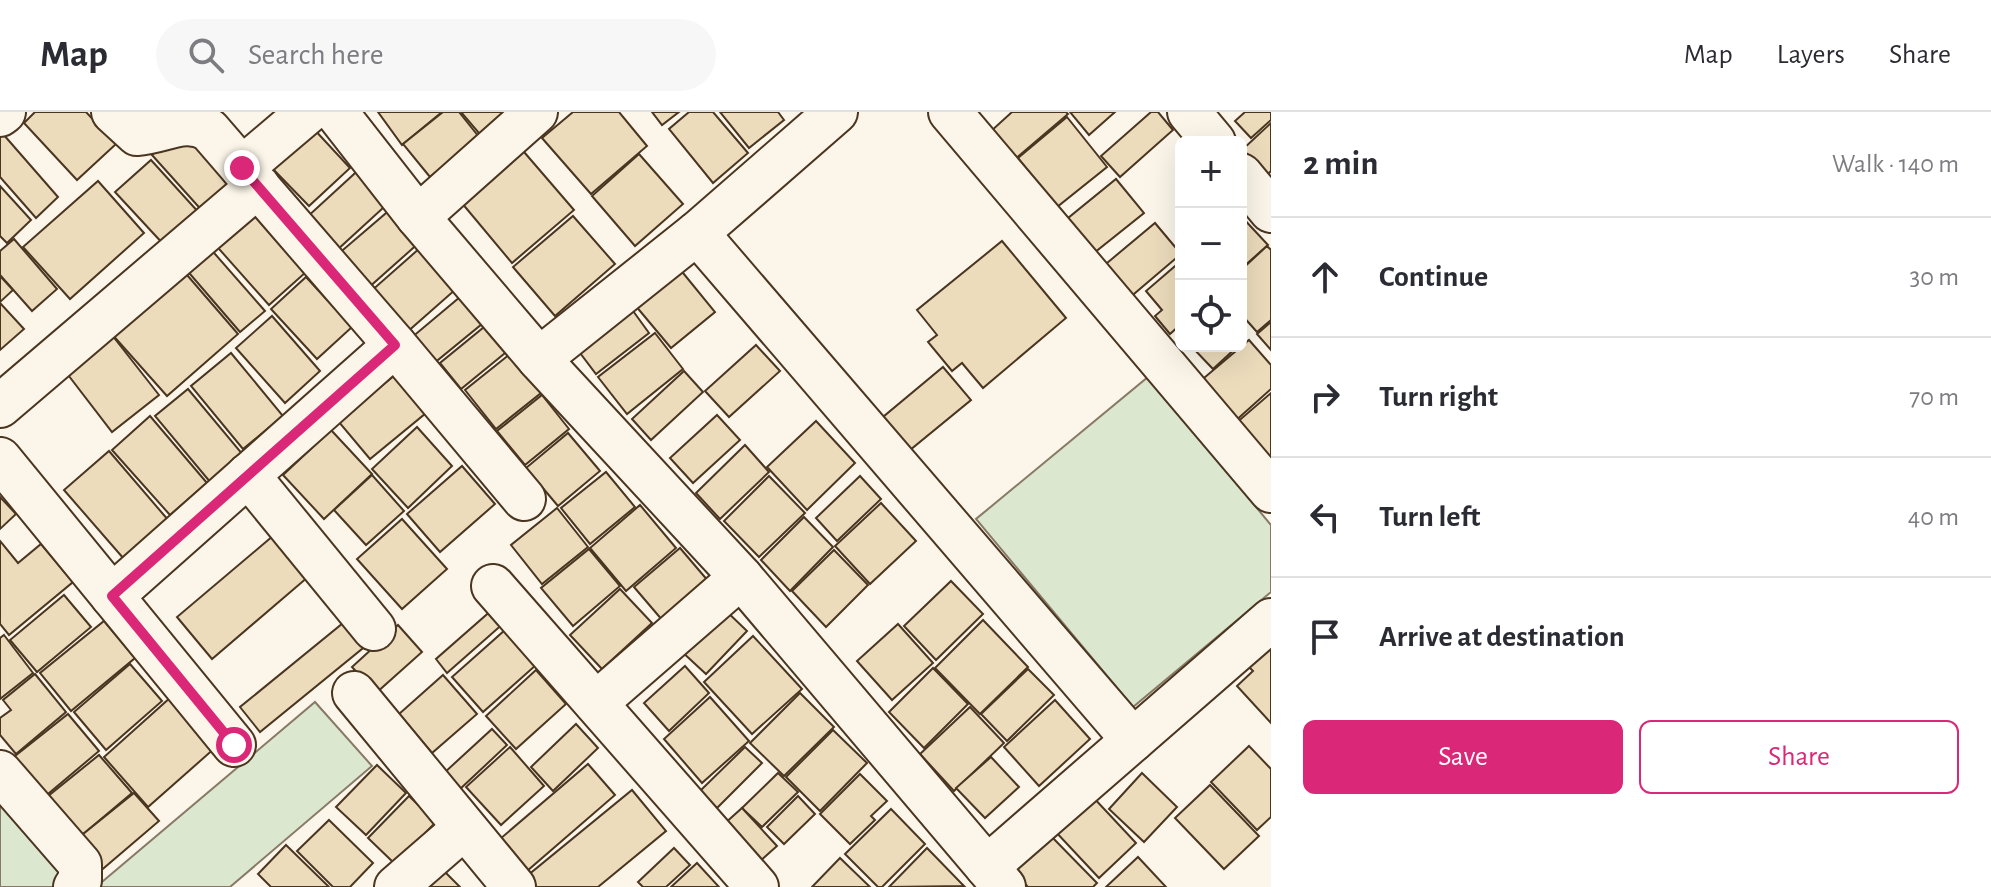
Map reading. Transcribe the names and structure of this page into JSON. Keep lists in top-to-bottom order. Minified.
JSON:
{"page":{"header":"Map","search":"Search here","nav":["Map","Layers","Share"],"heading":["2 min","Walk · 140 m"],"map_buttons":["+","−"],"list":[["Continue","30 m"],["Turn right","70 m"],["Turn left","40 m"],"Arrive at destination"],"buttons":["Save","Share"]}}
